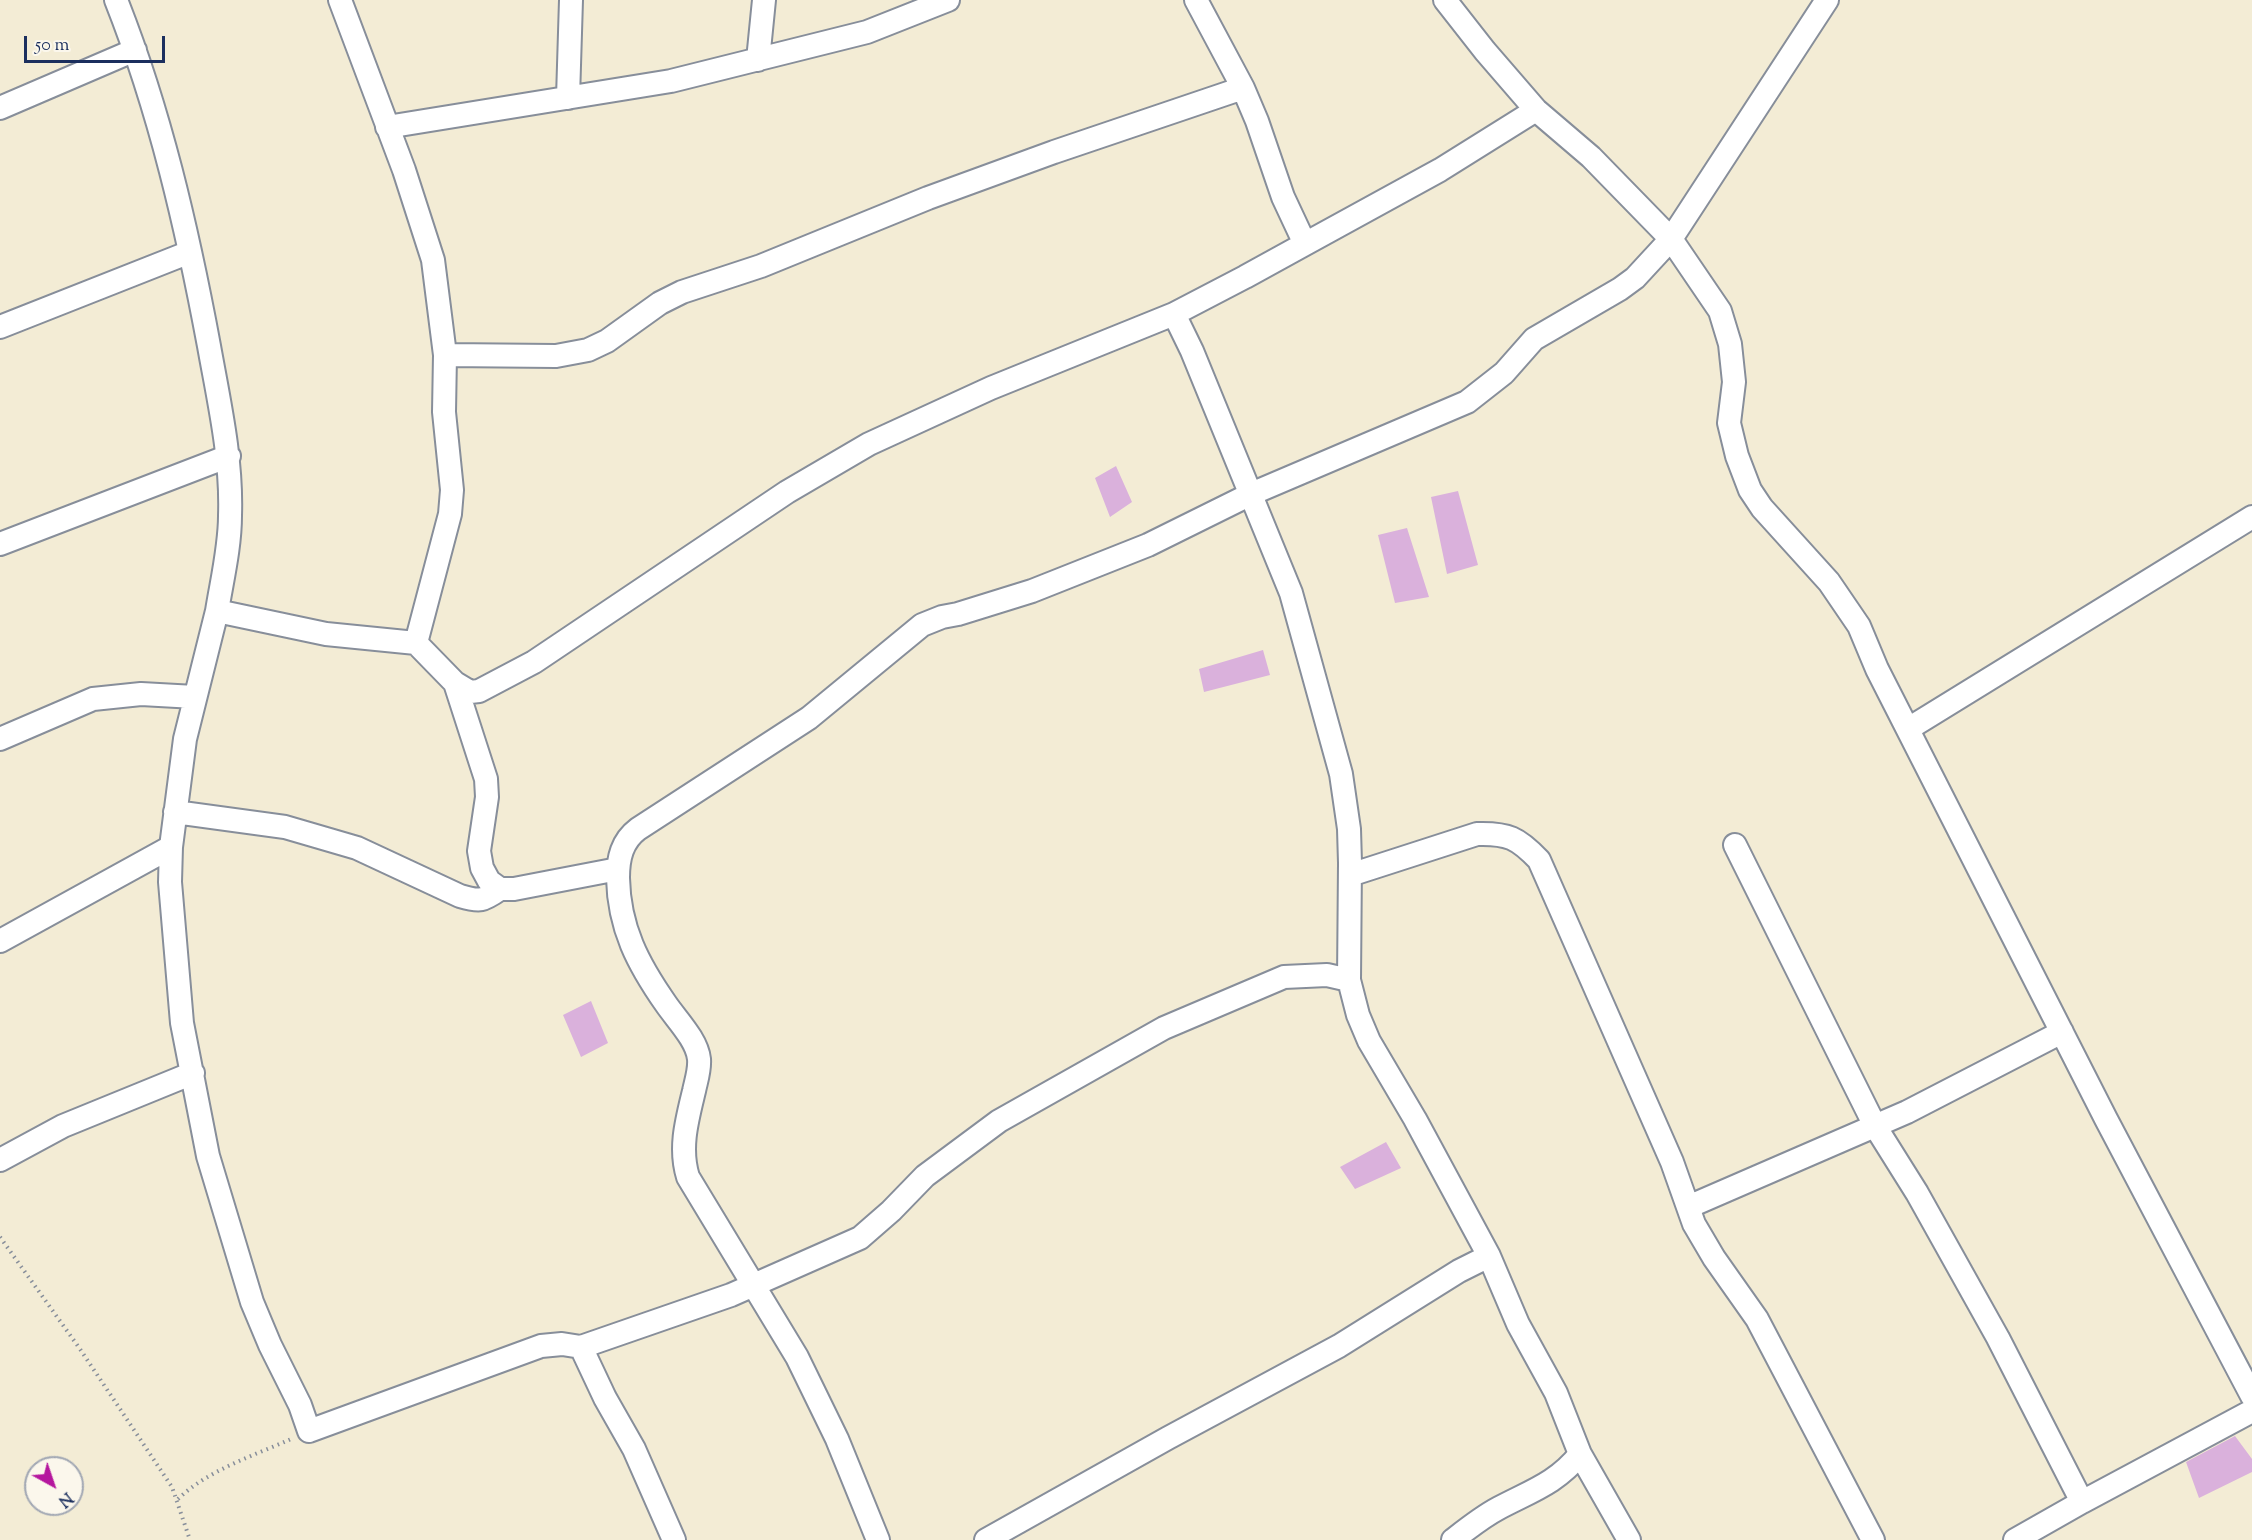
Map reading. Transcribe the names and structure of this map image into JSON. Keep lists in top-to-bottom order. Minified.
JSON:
{"scale_bar":"50 m","north":"bottom right"}
